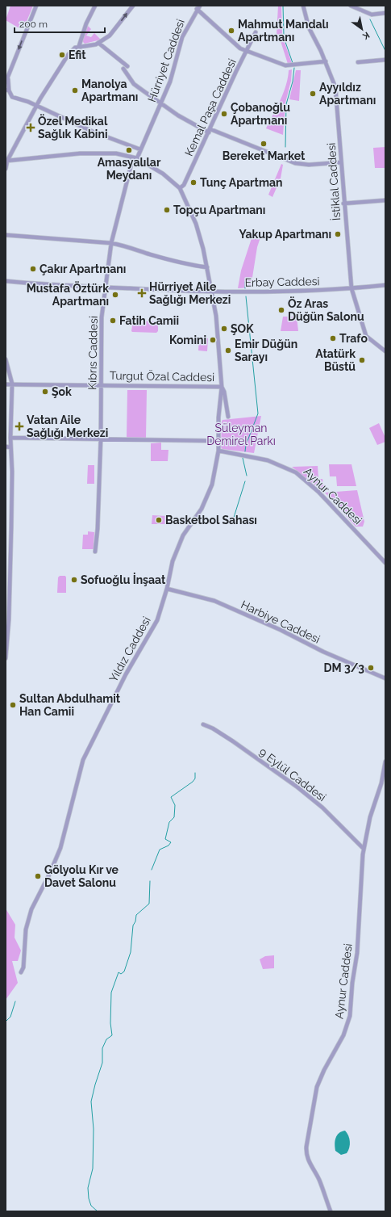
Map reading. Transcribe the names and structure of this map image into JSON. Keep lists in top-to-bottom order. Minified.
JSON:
{"streets":{"street":["Hürriyet Caddesi","Kemal Paşa Caddesi","İstiklal Caddesi","Erbay Caddesi","Kıbrıs Caddesi","Turgut Özal Caddesi","Aynur Caddesi","Harbiye Caddesi","Yıldız Caddesi","9 Eylül Caddesi"]},"crossings":[["Hürriyet Caddesi","Yıldız Caddesi"],["Kemal Paşa Caddesi","Yıldız Caddesi"],["İstiklal Caddesi","Erbay Caddesi"],["Erbay Caddesi","Kıbrıs Caddesi"],["Erbay Caddesi","Yıldız Caddesi"],["Kıbrıs Caddesi","Turgut Özal Caddesi"],["Kıbrıs Caddesi","Yıldız Caddesi"],["Turgut Özal Caddesi","Yıldız Caddesi"],["Aynur Caddesi","Yıldız Caddesi"],["Aynur Caddesi","9 Eylül Caddesi"],["Harbiye Caddesi","Yıldız Caddesi"]],"parks":["Süleyman Demirel Parkı"],"places":{"other":["Mahmut Mandalı Apartmanı","Efit","Manolya Apartmanı","Ayyıldız Apartmanı","Çobanoğlu Apartmanı","Bereket Market","Amasyalılar Meydanı","Tunç Apartman","Topçu Apartmanı","Yakup Apartmanı","Çakır Apartmanı","Mustafa Öztürk Apartmanı","Öz Aras Düğün Salonu","Fatih Camii","ŞOK","Trafo","Komini","Emir Düğün Sarayı","Atatürk Büstü","Şok","Basketbol Sahası","Sofuoğlu İnşaat","DM 3/3","Sultan Abdulhamit Han Camii","Gölyolu Kır ve Davet Salonu"],"health":["Özel Medikal Sağlık Kabini","Hürriyet Aile Sağlığı Merkezi","Vatan Aile Sağlığı Merkezi"]},"scale_bar":"200 m","north":"bottom right"}
